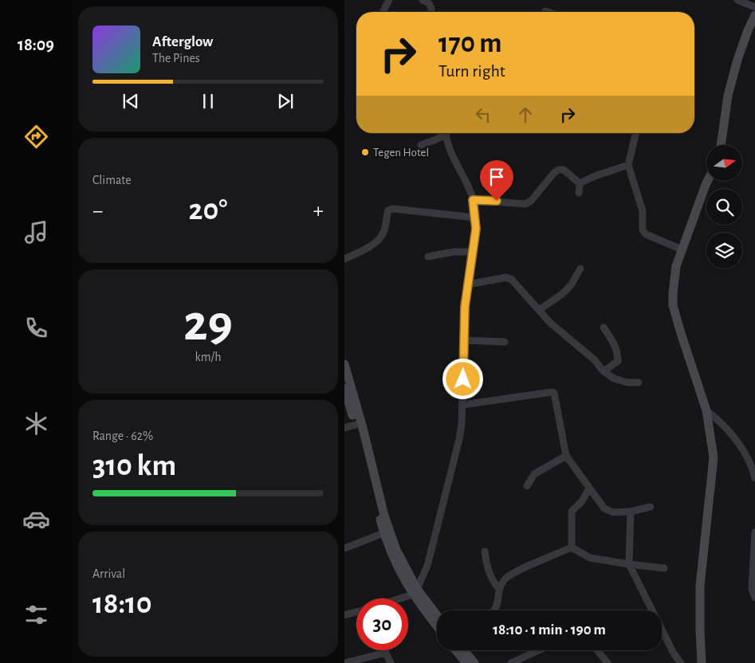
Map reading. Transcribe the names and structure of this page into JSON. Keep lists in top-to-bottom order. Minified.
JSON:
{"places":["Tegen Hotel"],"north":"right","page":{"tabs":"18:09","turn":["170 m","Turn right"],"song":["Afterglow","The Pines"],"tile":["Climate",["29","km/h"],["Range · 62%","310 km"],["Arrival","18:10"]],"heat":["−","20°","+"],"limit":"30","trip":"18:10 · 1 min · 190 m"}}
